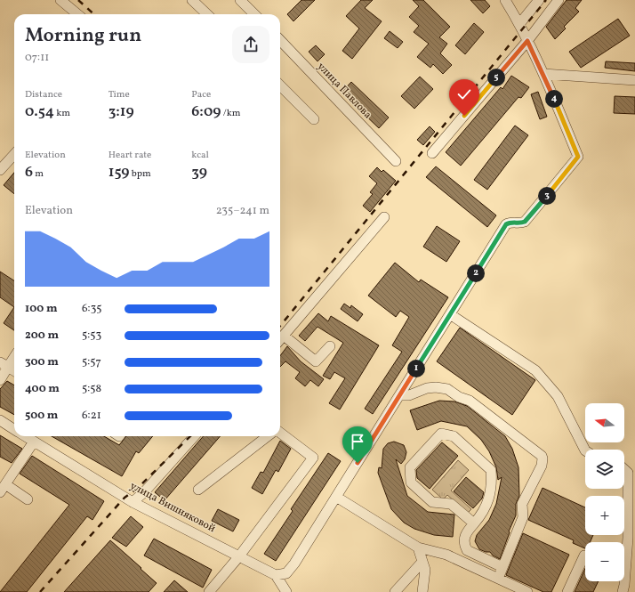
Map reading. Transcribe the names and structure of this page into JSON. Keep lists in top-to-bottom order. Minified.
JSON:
{"streets":{"street":["улица Павлова","улица Вишняковой"]},"north":"left","page":{"heading":["Morning run","07:11"],"pins":["5","4","3","2","1"],"stats":[["Distance","0.54 km"],["Time","3:19"],["Pace","6:09 /km"],["Elevation","6 m"],["Heart rate","159 bpm"],["kcal","39"]],"chart":["Elevation","235–241 m"],"list":[{"name":"100 m","note":"6:35"},{"name":"200 m","note":"5:53"},{"name":"300 m","note":"5:57"},{"name":"400 m","note":"5:58"},{"name":"500 m","note":"6:21"}],"map_buttons":["+","−"]}}
